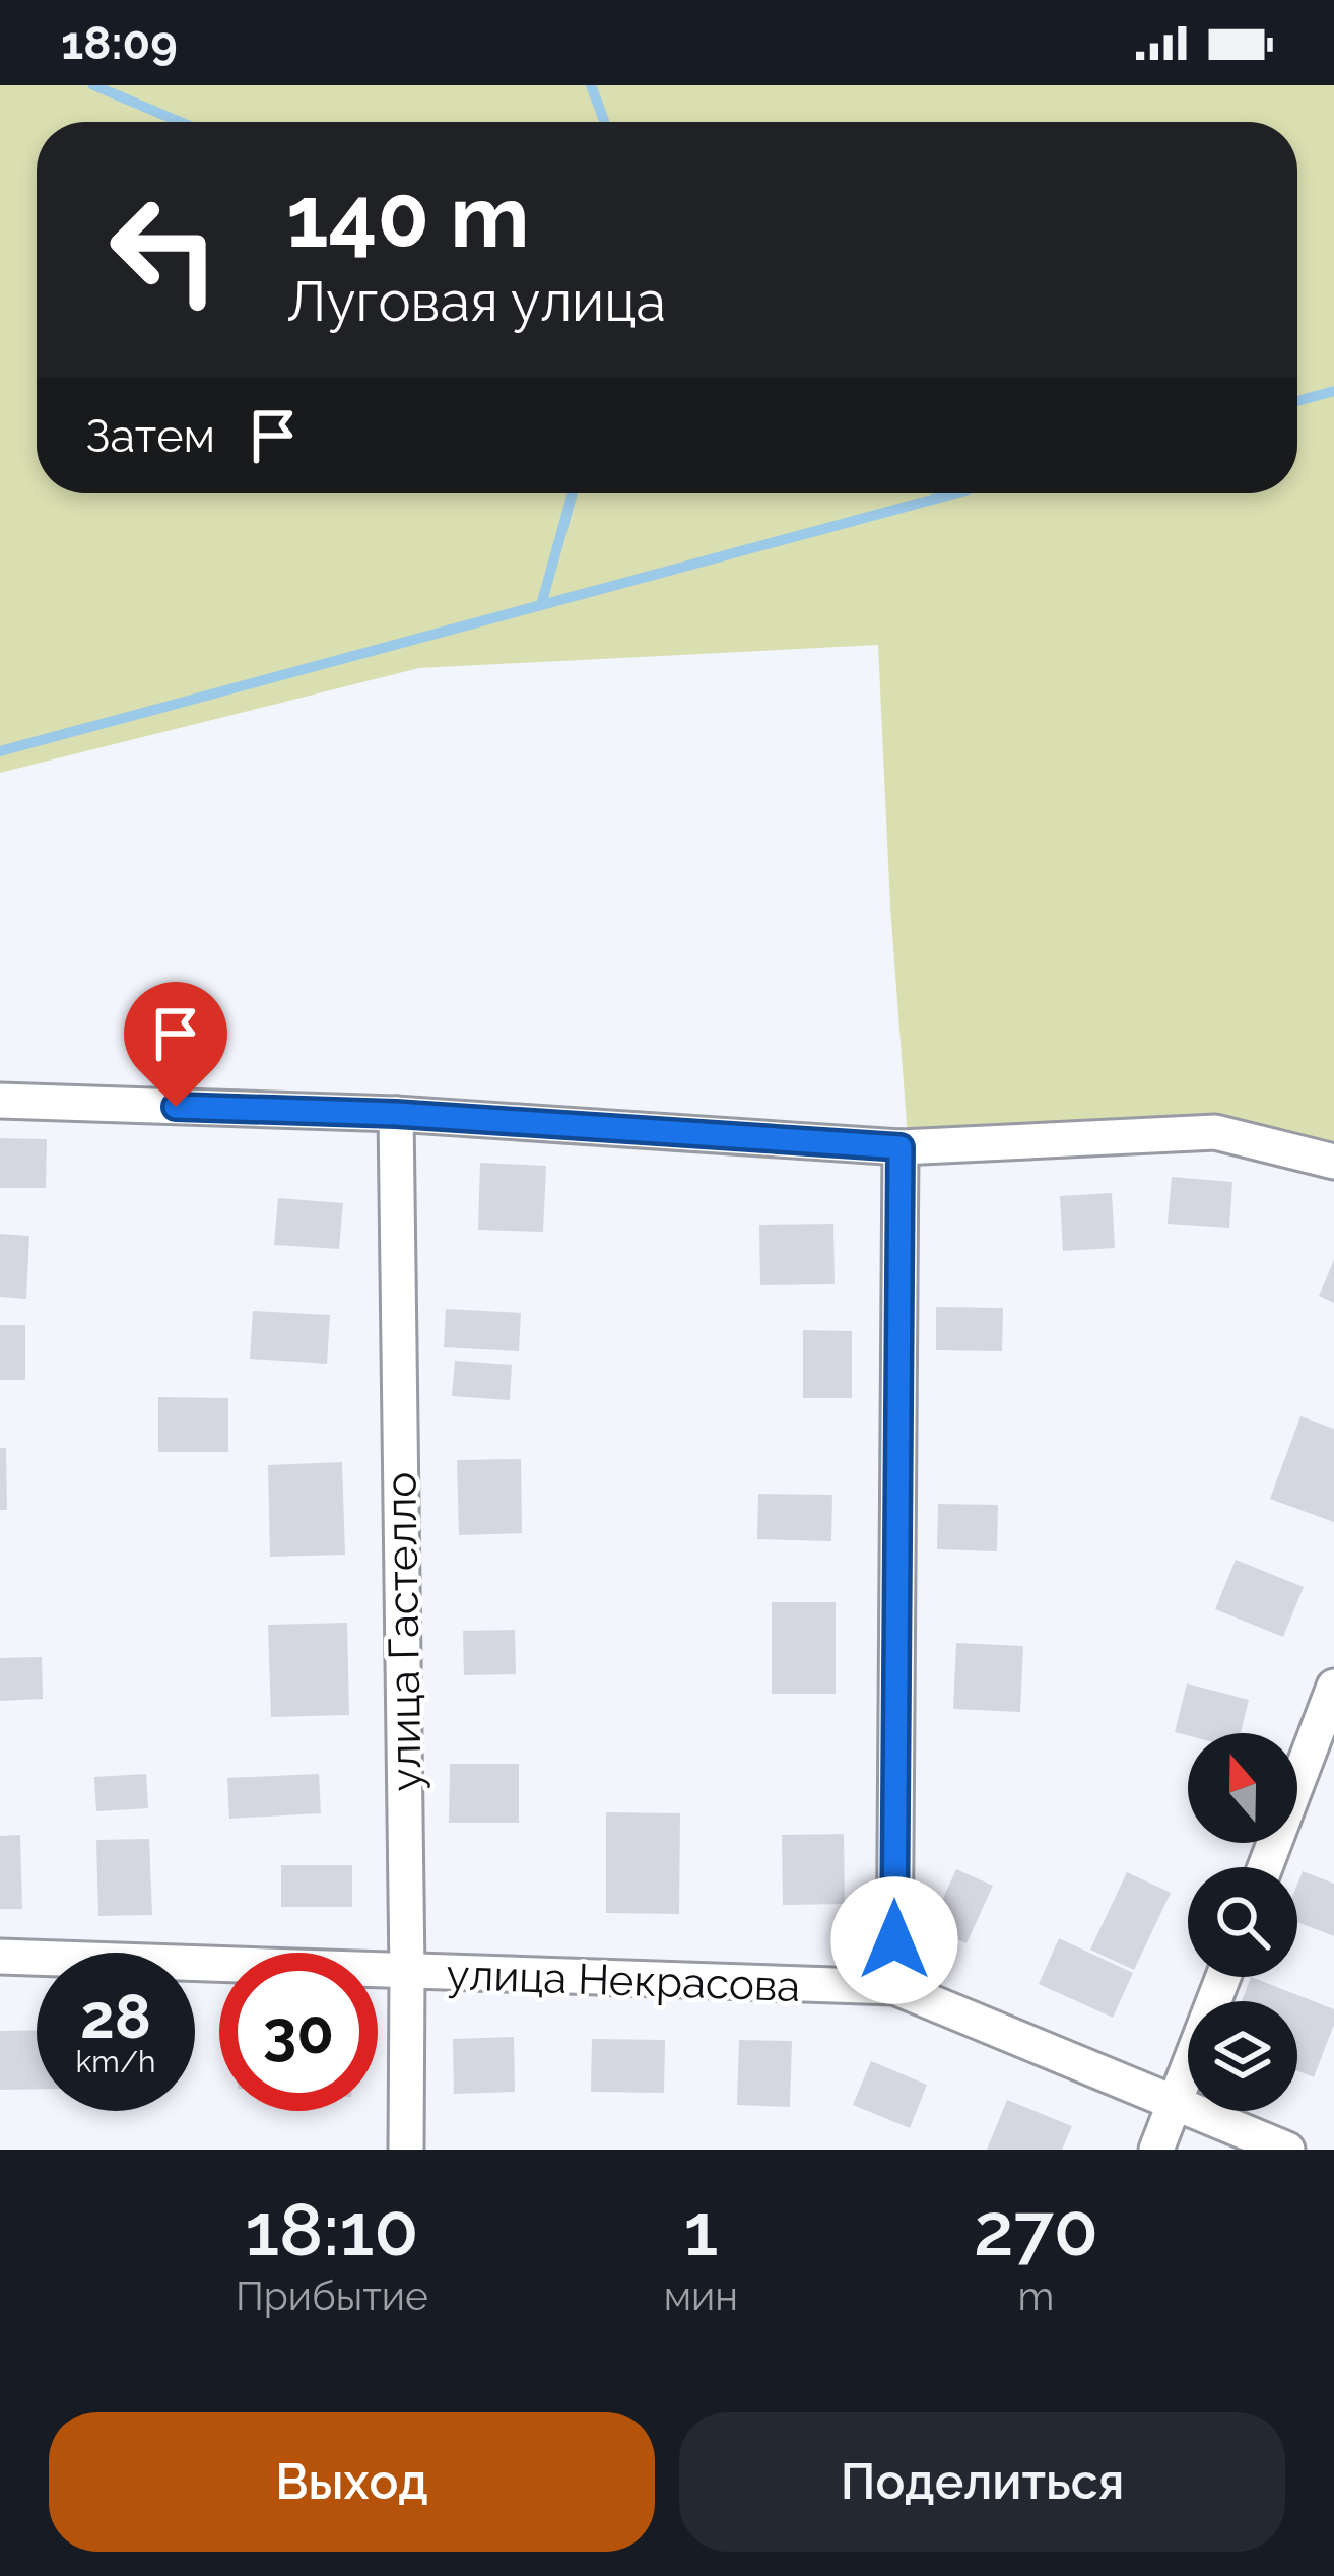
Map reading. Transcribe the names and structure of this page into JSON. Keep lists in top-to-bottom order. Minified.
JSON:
{"streets":{"street":["улица Гастелло","улица Некрасова"]},"crossings":[["улица Гастелло","улица Некрасова"]],"north":"top","page":{"status":"18:09","turn":["140 m","Луговая улица"],"then":"Затем","speed":"28 km/h","limit":"30","eta":["18:10","Прибытие","1","мин","270","m"],"buttons":["Выход","Поделиться"]}}
